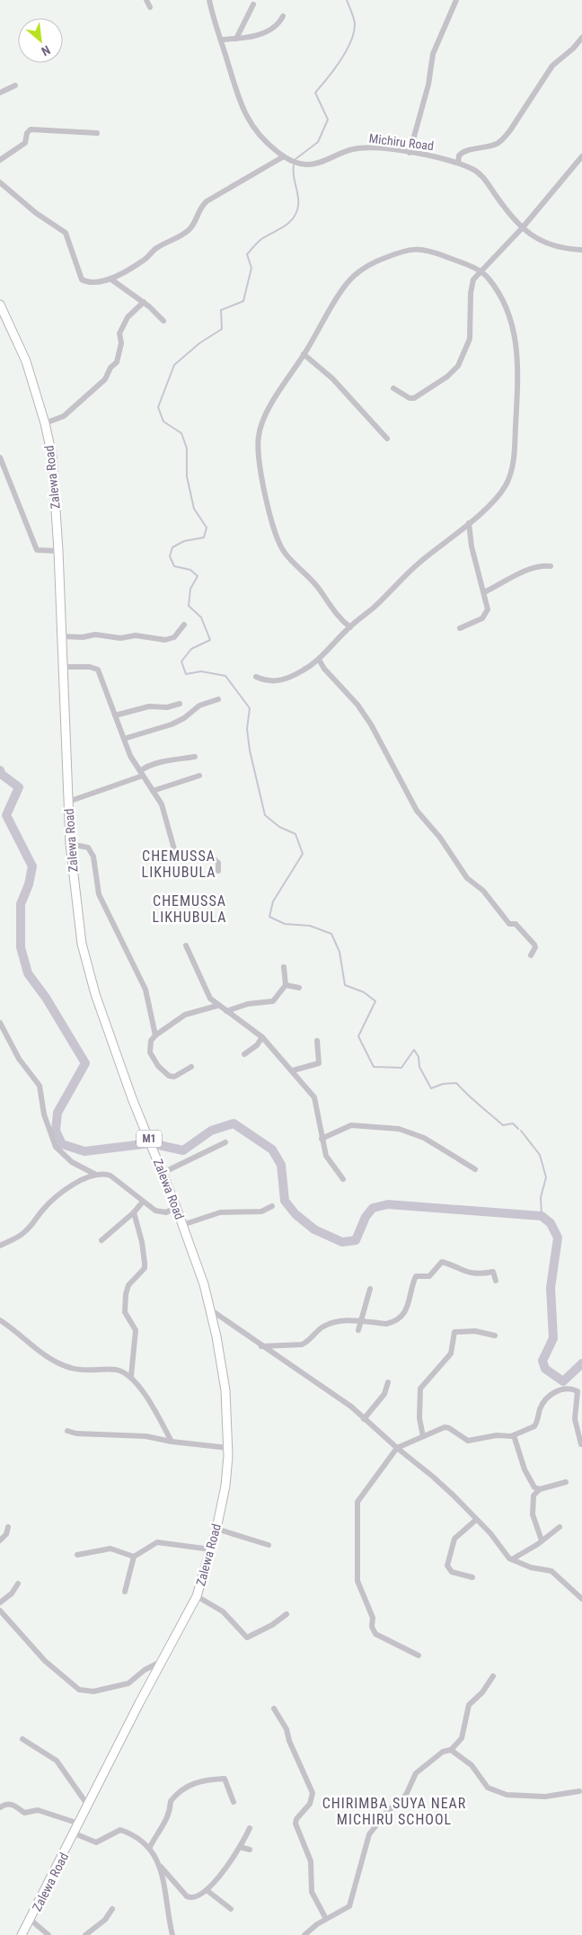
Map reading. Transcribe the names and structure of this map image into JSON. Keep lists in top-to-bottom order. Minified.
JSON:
{"streets":{"highway":["Zalewa Road","M1"],"street":["Michiru Road"]},"districts":["CHEMUSSA LIKHUBULA","CHEMUSSA LIKHUBULA","CHIRIMBA SUYA NEAR MICHIRU SCHOOL"],"north":"bottom right"}
